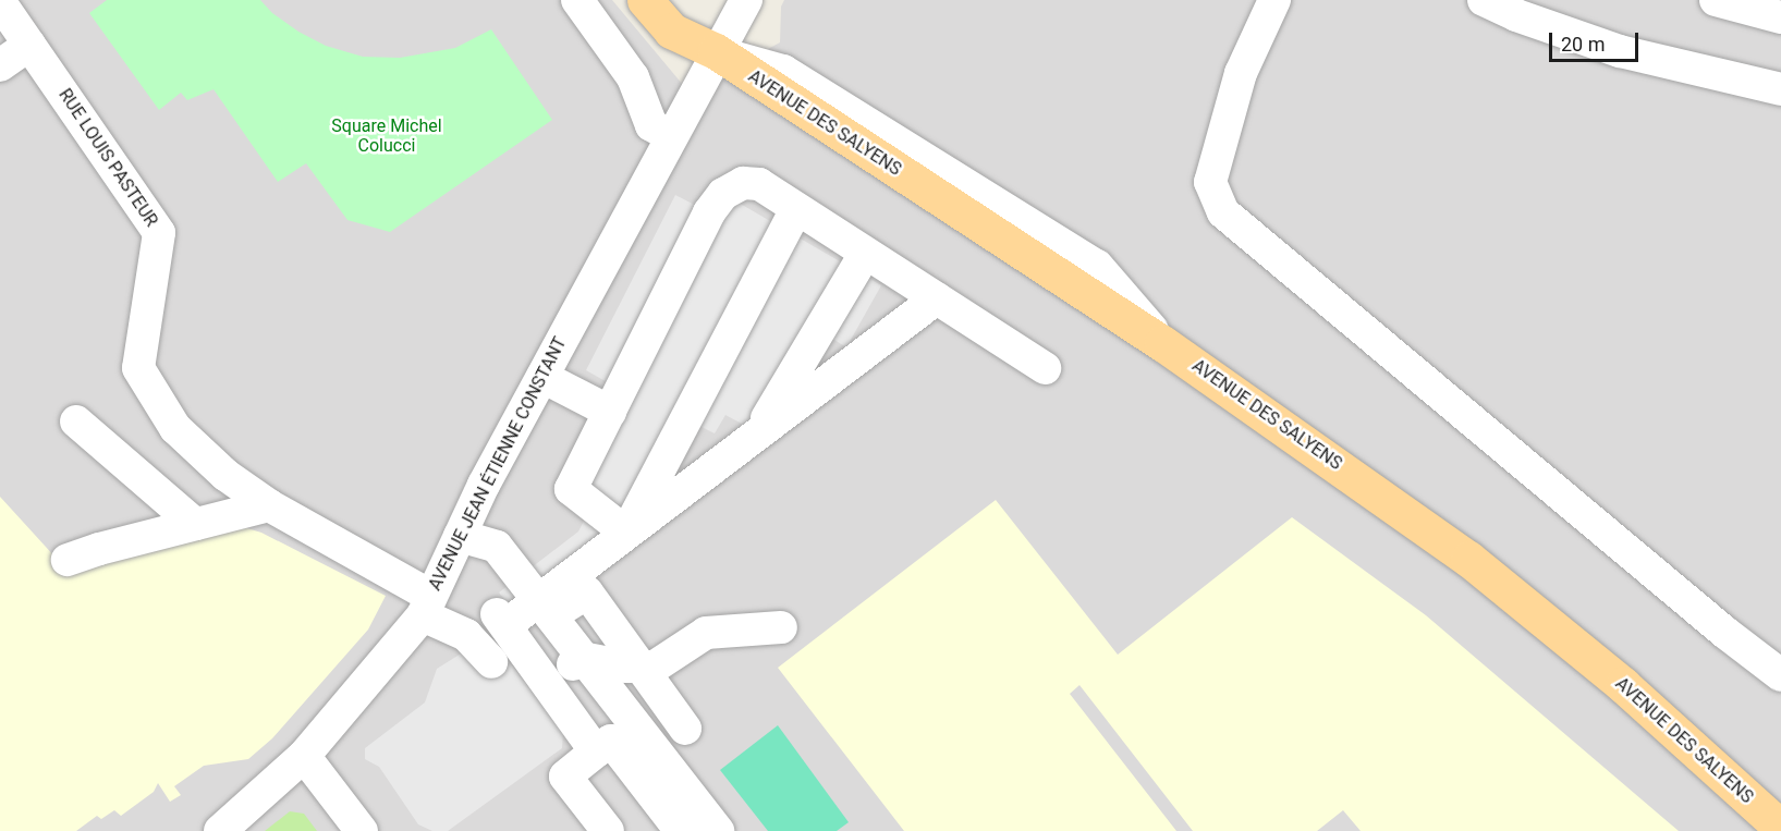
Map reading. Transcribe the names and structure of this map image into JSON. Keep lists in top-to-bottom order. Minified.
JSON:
{"streets":{"main road":["AVENUE DES SALYENS"],"street":["RUE LOUIS PASTEUR","AVENUE JEAN ÉTIENNE CONSTANT"]},"crossings":[["AVENUE DES SALYENS","AVENUE JEAN ÉTIENNE CONSTANT"]],"parks":["Square Michel Colucci"],"scale_bar":"20 m"}
